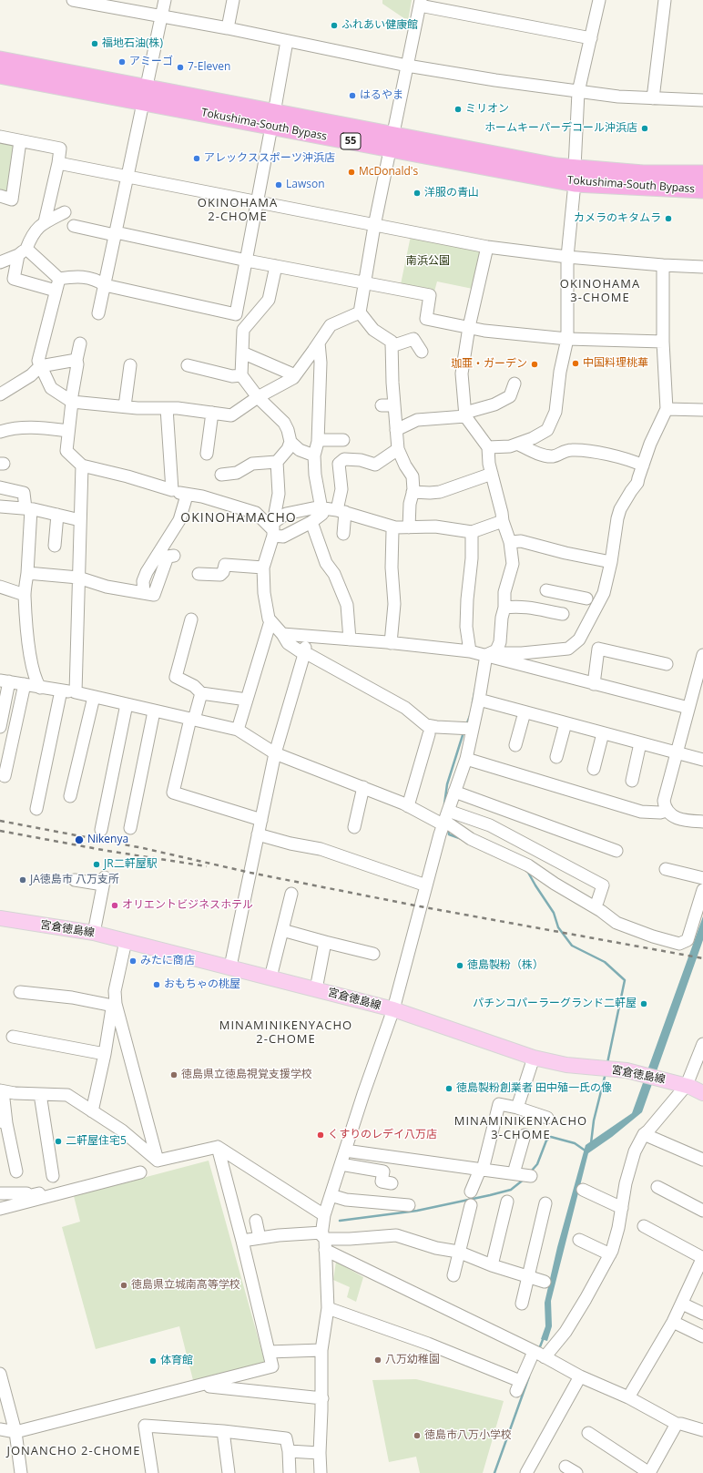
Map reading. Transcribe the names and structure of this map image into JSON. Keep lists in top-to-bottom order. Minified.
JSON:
{"streets":{"highway":["Tokushima-South Bypass","55"],"main road":["宮倉徳島線"]},"districts":["OKINOHAMA 2-CHOME","OKINOHAMA 3-CHOME","OKINOHAMACHO","MINAMINIKENYACHO 2-CHOME","MINAMINIKENYACHO 3-CHOME","JONANCHO 2-CHOME"],"parks":["南浜公園"],"places":["ふれあい健康館","福地石油(株)","アミーゴ","7-Eleven","はるやま","ミリオン","ホームキーパーデコール沖浜店","アレックススポーツ沖浜店","McDonald's","Lawson","洋服の青山","カメラのキタムラ","中国料理桃華","珈亜・ガーデン","Nikenya","JR二軒屋駅","JA徳島市 八万支所","オリエントビジネスホテル","みたに商店","徳島製粉（株）","おもちゃの桃屋","パチンコパーラーグランド二軒屋","徳島県立徳島視覚支援学校","徳島製粉創業者 田中殖一氏の像","くすりのレデイ八万店","二軒屋住宅5","徳島県立城南高等学校","八万幼稚園","体育館","徳島市八万小学校"]}
